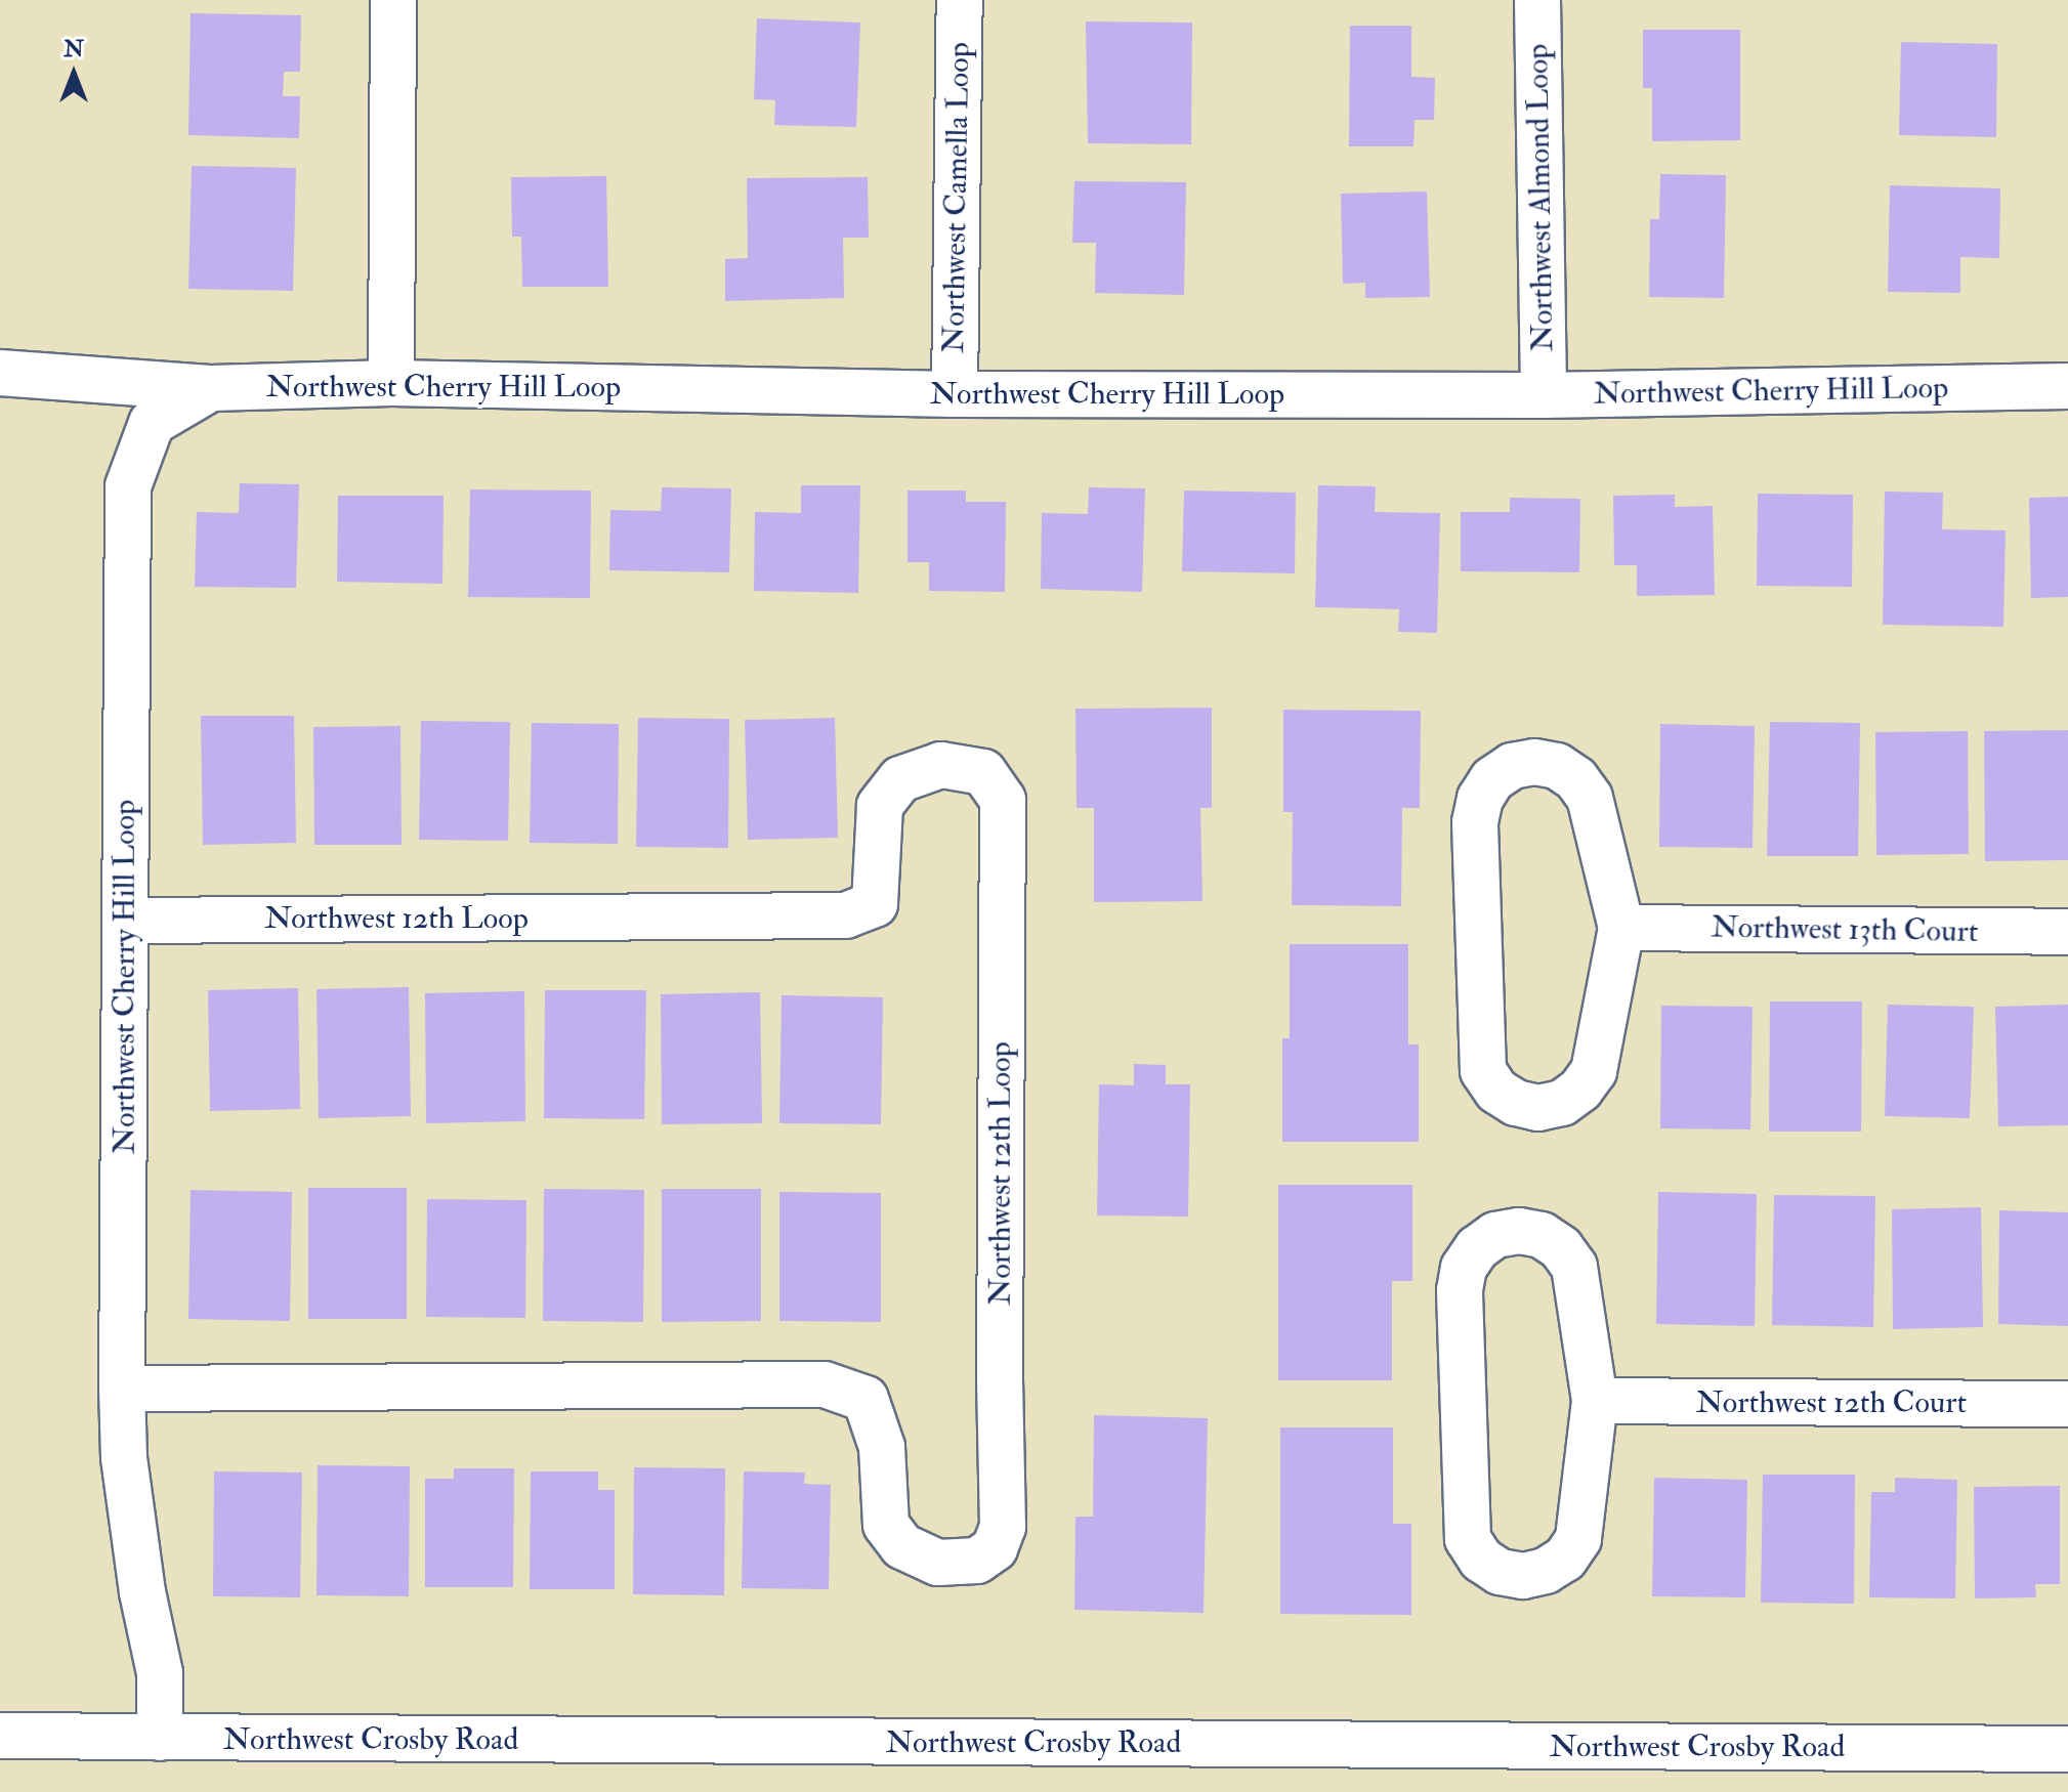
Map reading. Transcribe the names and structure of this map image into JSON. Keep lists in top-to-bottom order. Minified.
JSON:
{"streets":{"street":["Northwest Camella Loop","Northwest Almond Loop","Northwest Cherry Hill Loop","Northwest 12th Loop","Northwest 13th Court","Northwest 12th Court","Northwest Crosby Road"]},"crossings":[["Northwest Camella Loop","Northwest Cherry Hill Loop"],["Northwest Almond Loop","Northwest Cherry Hill Loop"],["Northwest Cherry Hill Loop","Northwest 12th Loop"],["Northwest Cherry Hill Loop","Northwest Crosby Road"]],"north":"top"}
